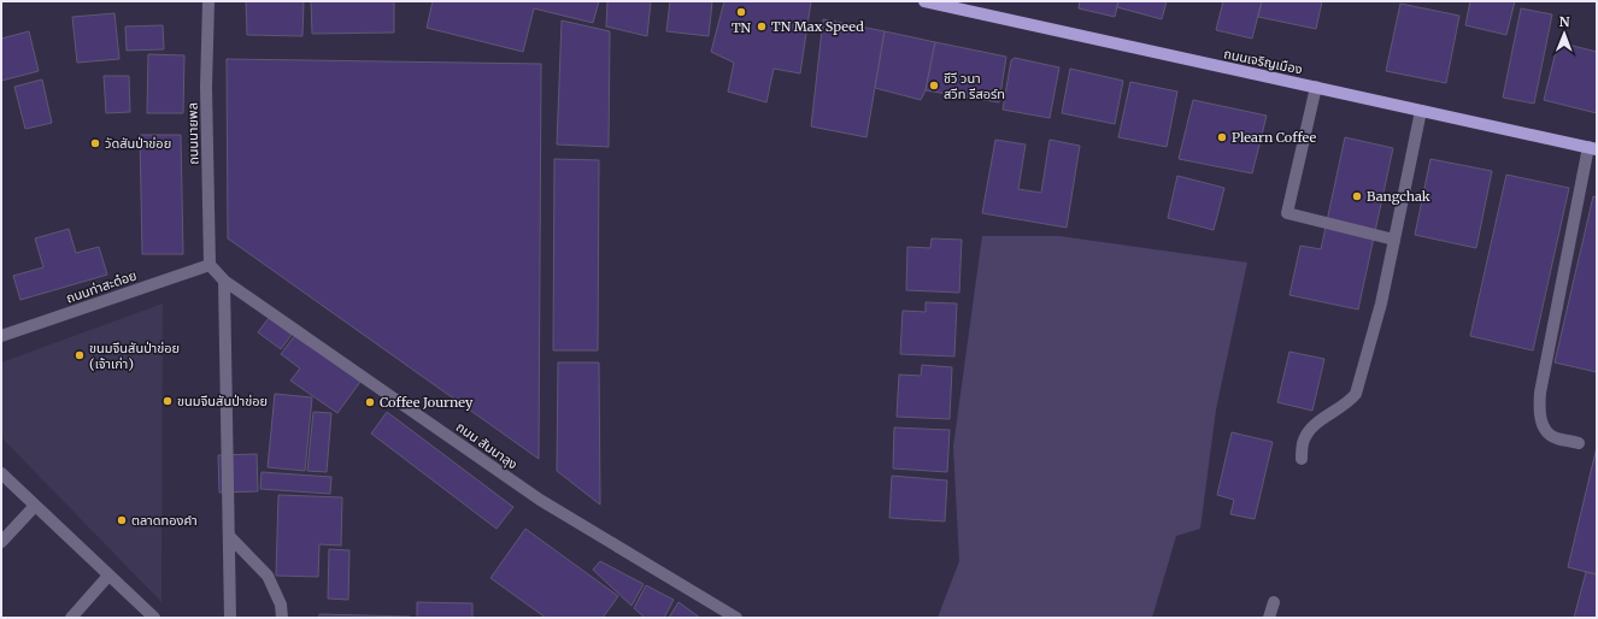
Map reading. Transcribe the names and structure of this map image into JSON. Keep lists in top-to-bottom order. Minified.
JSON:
{"streets":{"main road":["ถนนเจริญเมือง"],"street":["ถนนนายพล","ถนนท่าสะต๋อย","ถนน สันนาลุง"]},"crossings":[["ถนนนายพล","ถนนท่าสะต๋อย"],["ถนนนายพล","ถนน สันนาลุง"],["ถนนท่าสะต๋อย","ถนน สันนาลุง"]],"places":["TN","TN Max Speed","ชีวี วนา สวีท รีสอร์ท","Plearn Coffee","วัดสันป่าข่อย","Bangchak","ขนมจีนสันป่าข่อย (เจ้าเก่า)","ขนมจีนสันป่าข่อย","Coffee Journey","ตลาดทองคำ"],"north":"top"}
